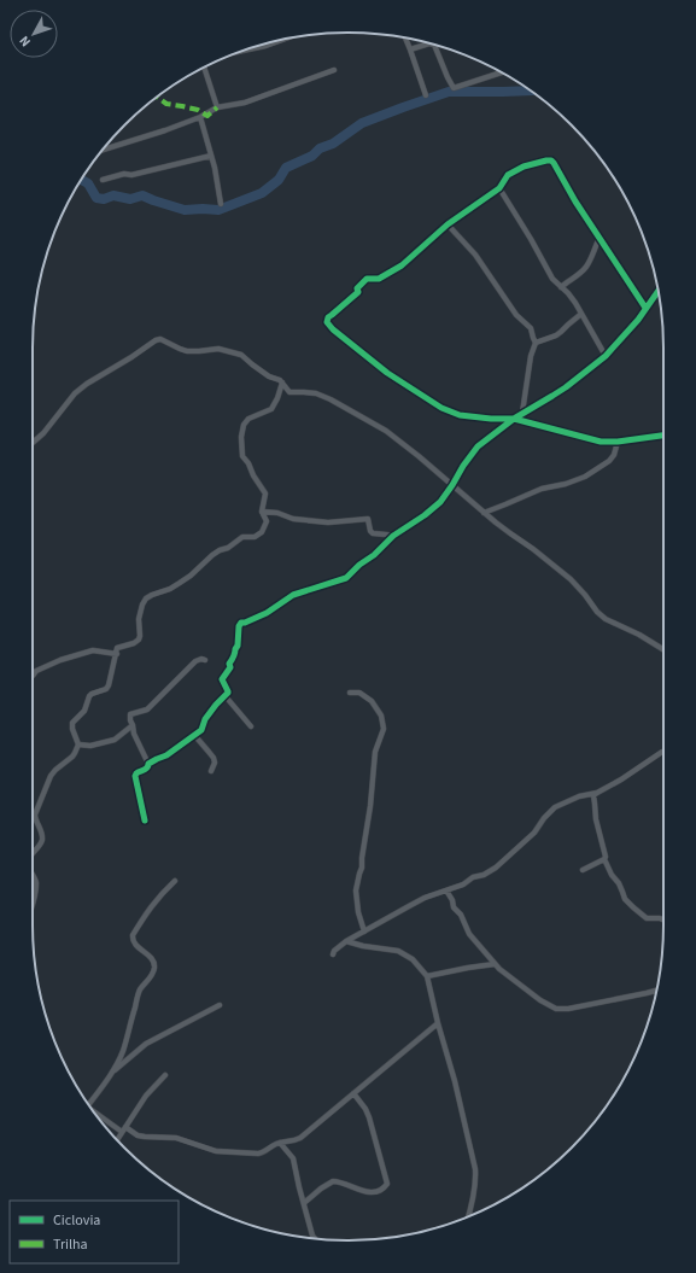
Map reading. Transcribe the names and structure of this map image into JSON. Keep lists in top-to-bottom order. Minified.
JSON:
{"legend":["Ciclovia","Trilha"],"north":"bottom left"}
